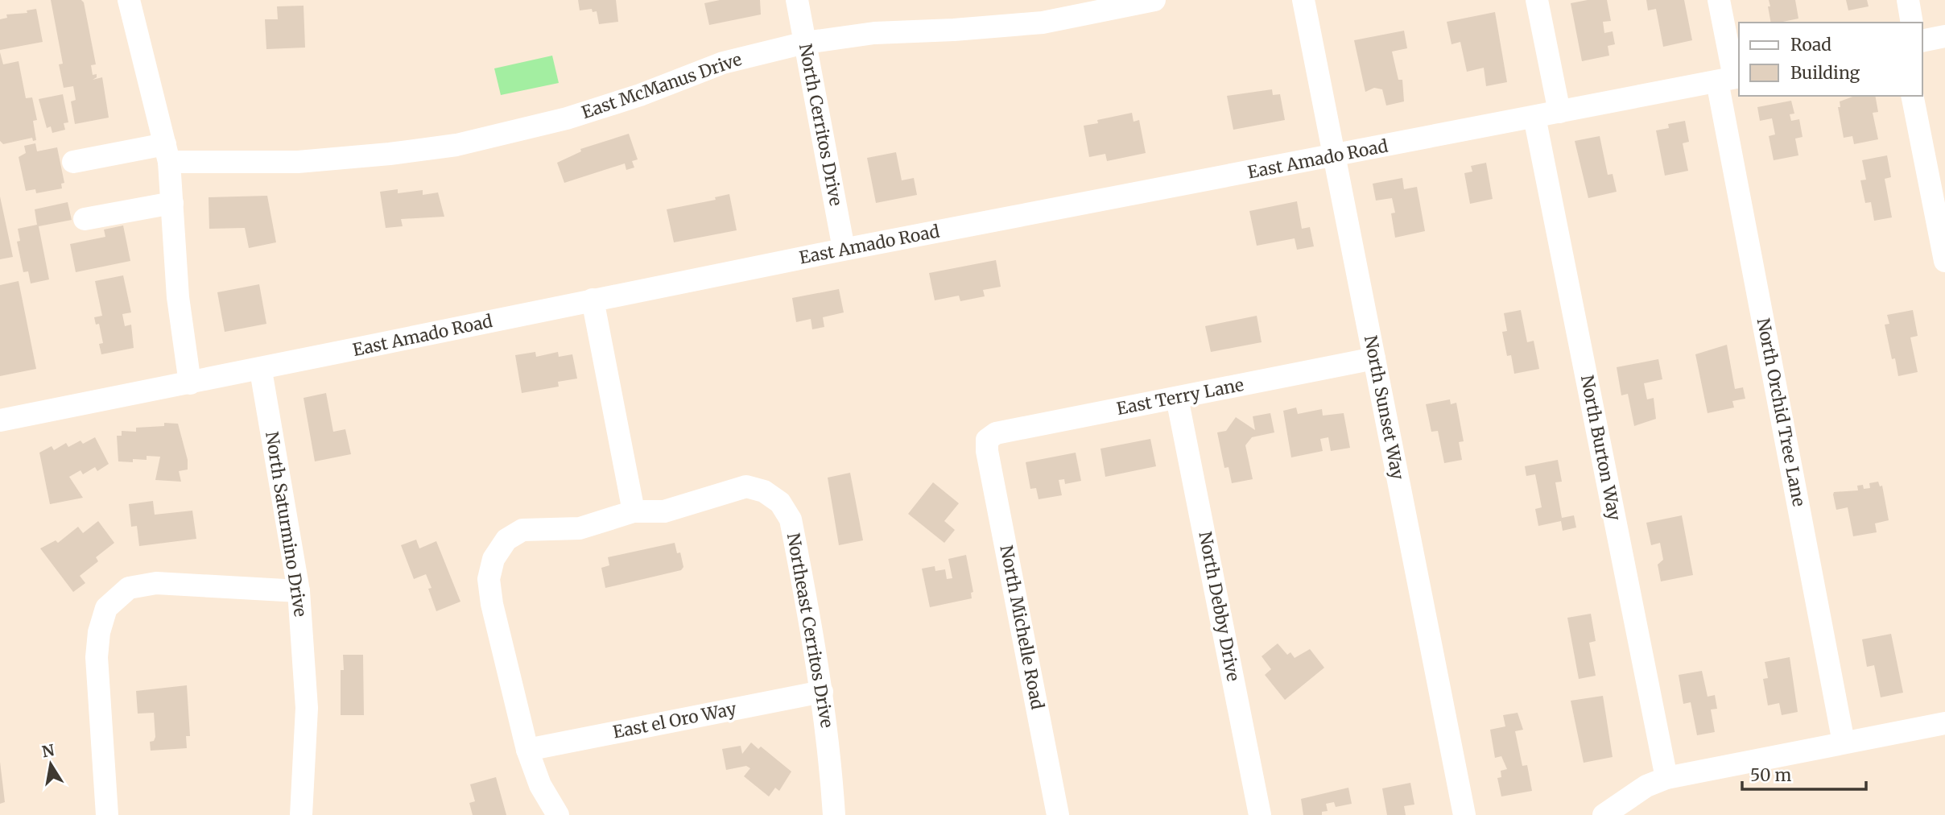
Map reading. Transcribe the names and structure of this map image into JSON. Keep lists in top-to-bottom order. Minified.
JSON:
{"streets":{"street":["East McManus Drive","North Cerritos Drive","East Amado Road","East Terry Lane","North Sunset Way","North Orchid Tree Lane","North Burton Way","North Saturmino Drive","North Debby Drive","North Michelle Road","Northeast Cerritos Drive","East el Oro Way"]},"crossings":[["East McManus Drive","North Cerritos Drive"],["North Cerritos Drive","East Amado Road"],["East Amado Road","North Sunset Way"],["East Amado Road","North Orchid Tree Lane"],["East Amado Road","North Burton Way"],["East Amado Road","North Saturmino Drive"],["East Terry Lane","North Sunset Way"],["East Terry Lane","North Debby Drive"],["East Terry Lane","North Michelle Road"],["Northeast Cerritos Drive","East el Oro Way"]],"legend":["Road","Building"],"scale_bar":"50 m","north":"top"}
